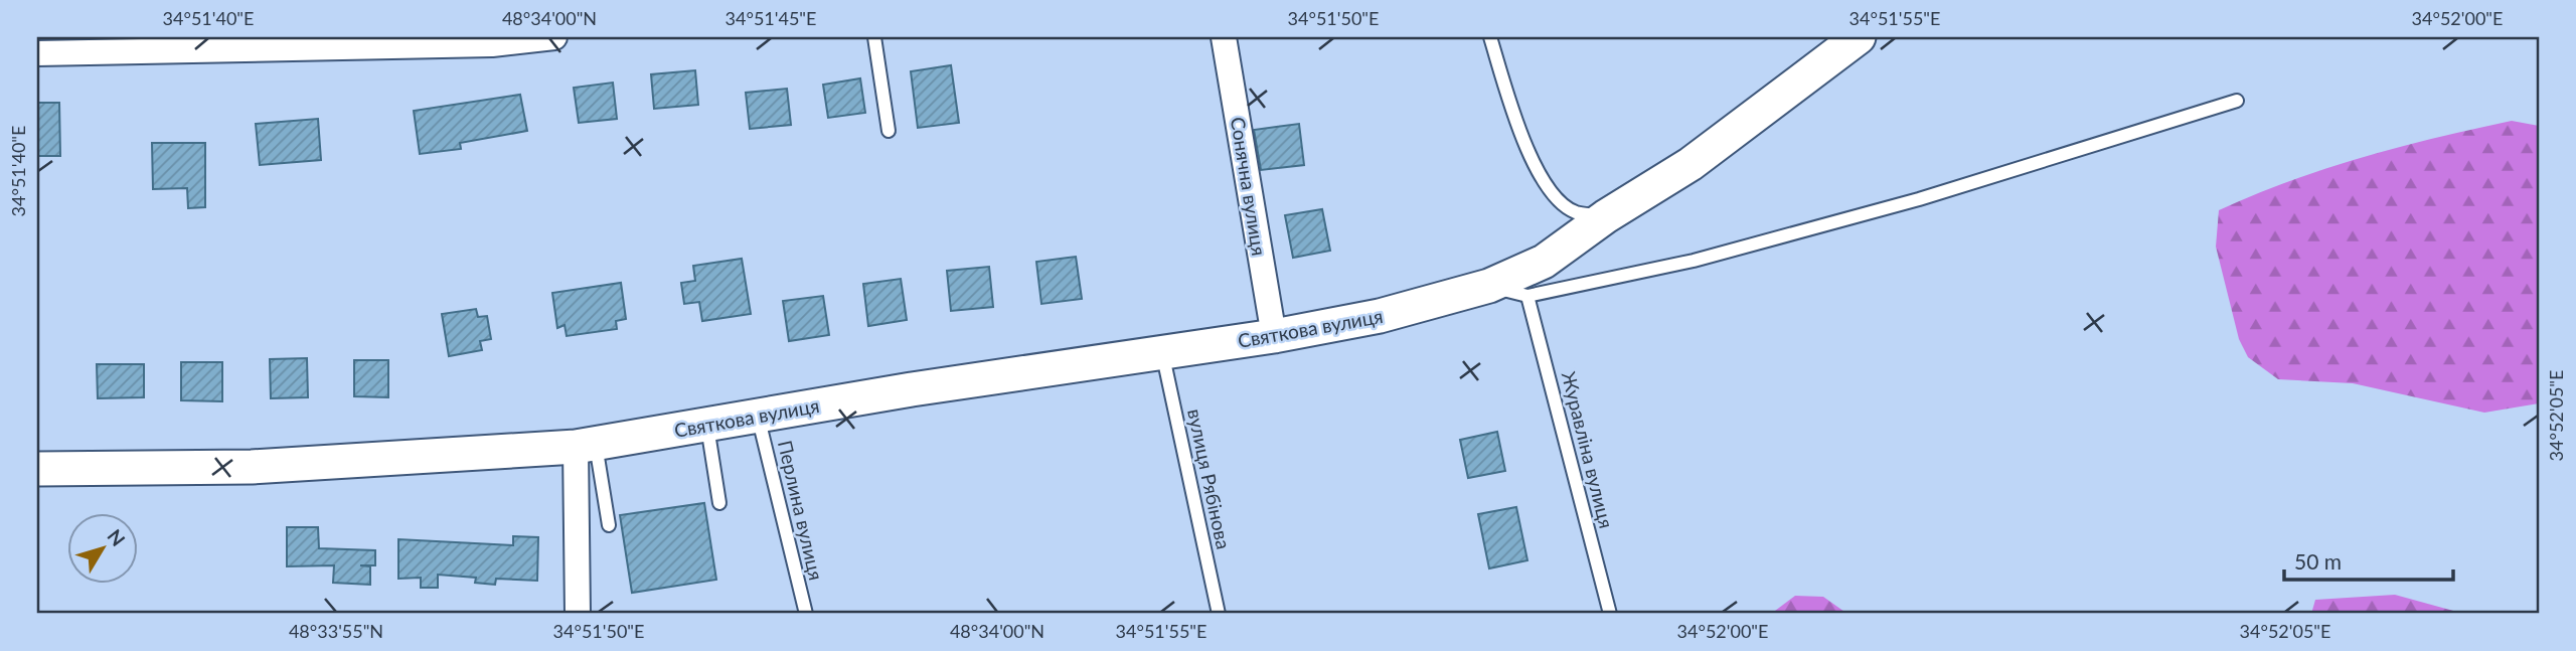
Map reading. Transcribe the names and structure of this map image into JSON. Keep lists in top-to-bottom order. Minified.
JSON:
{"streets":{"main road":["Святкова вулиця"],"street":["Сонячна вулиця"],"lane":["Журавліна вулиця","вулиця Рябінова","Перлина вулиця"]},"crossings":[["Сонячна вулиця","Святкова вулиця"],["Святкова вулиця","вулиця Рябінова"],["Святкова вулиця","Перлина вулиця"]],"scale_bar":"50 m","north":"top right","coordinates":["34°51'40\"E","48°34'00\"N","34°51'45\"E","34°51'50\"E","34°51'55\"E","34°52'00\"E","34°52'05\"E","48°33'55\"N"]}
